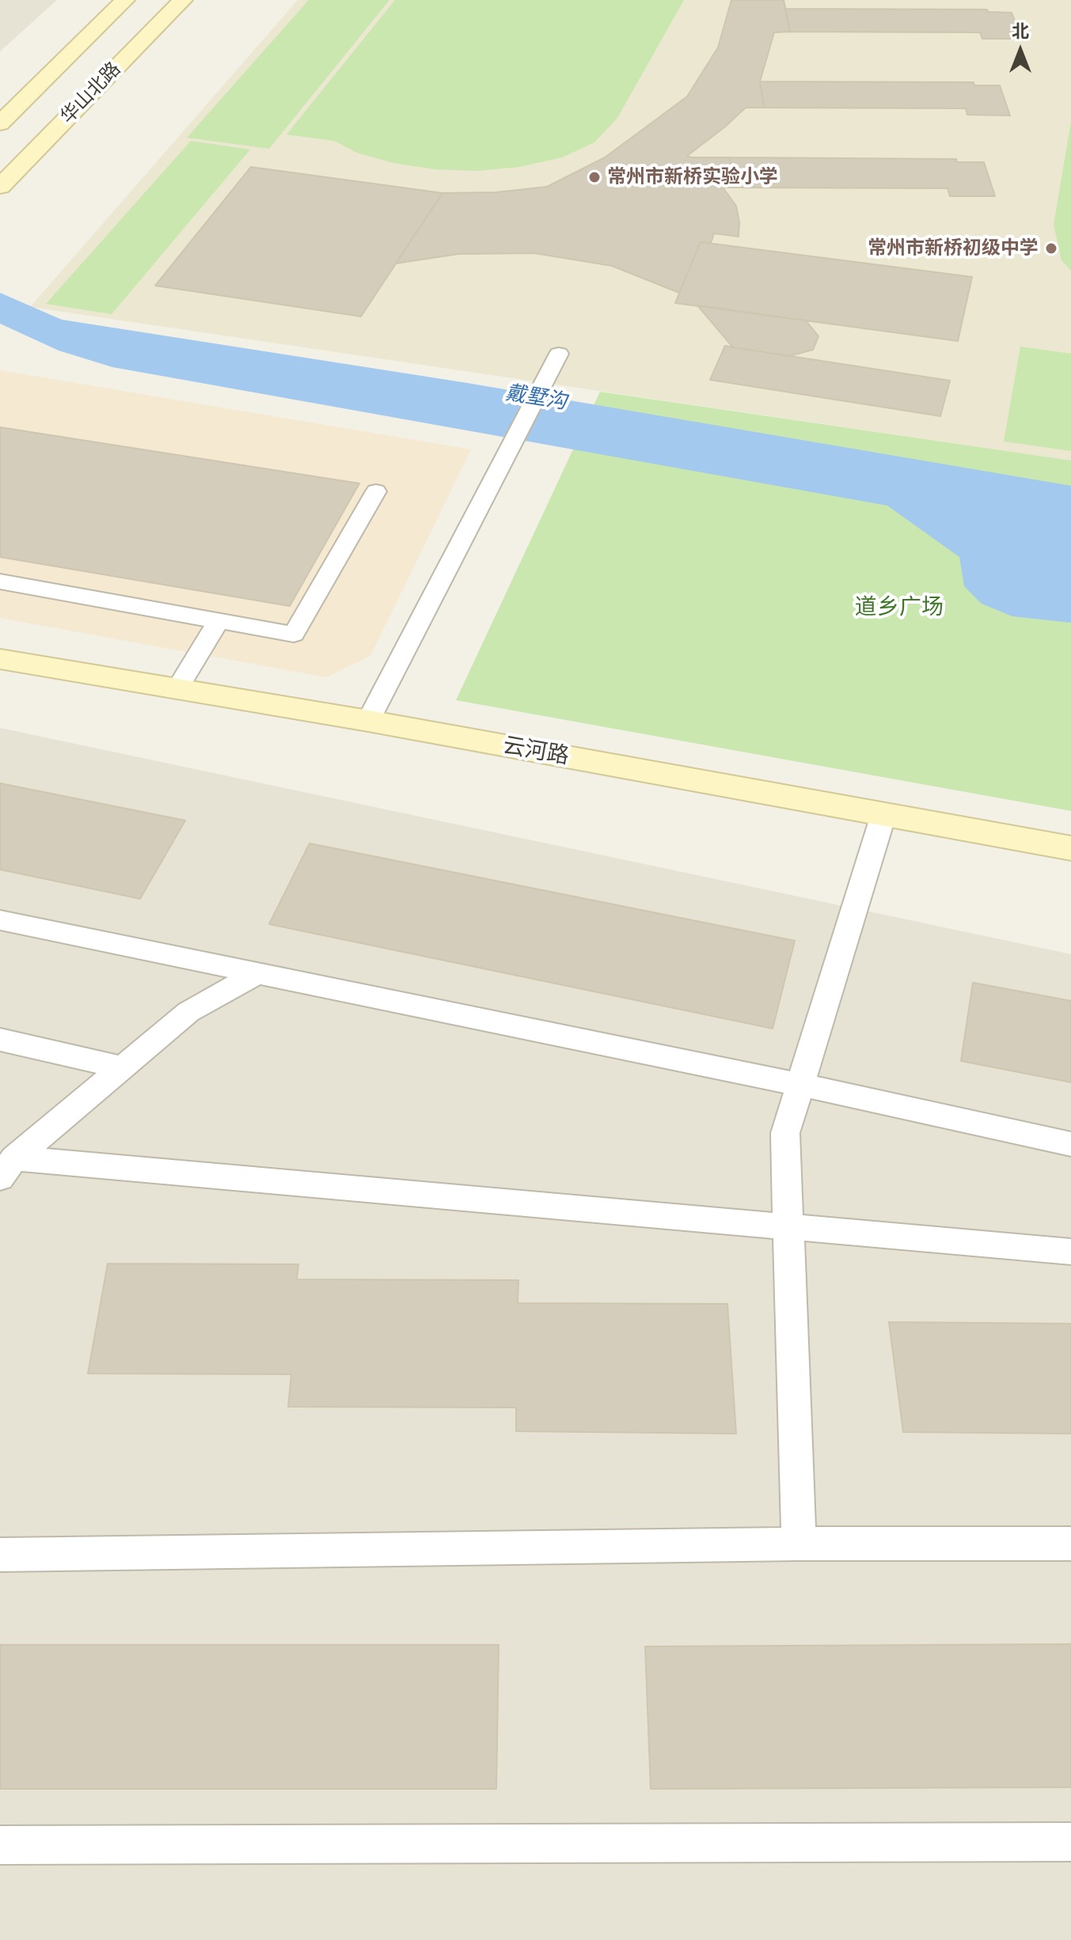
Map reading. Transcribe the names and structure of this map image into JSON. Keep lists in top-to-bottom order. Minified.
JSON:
{"streets":{"main road":["华山北路","云河路"]},"water":["戴墅沟"],"parks":["道乡广场"],"places":["常州市新桥实验小学","常州市新桥初级中学"],"north":"top"}
